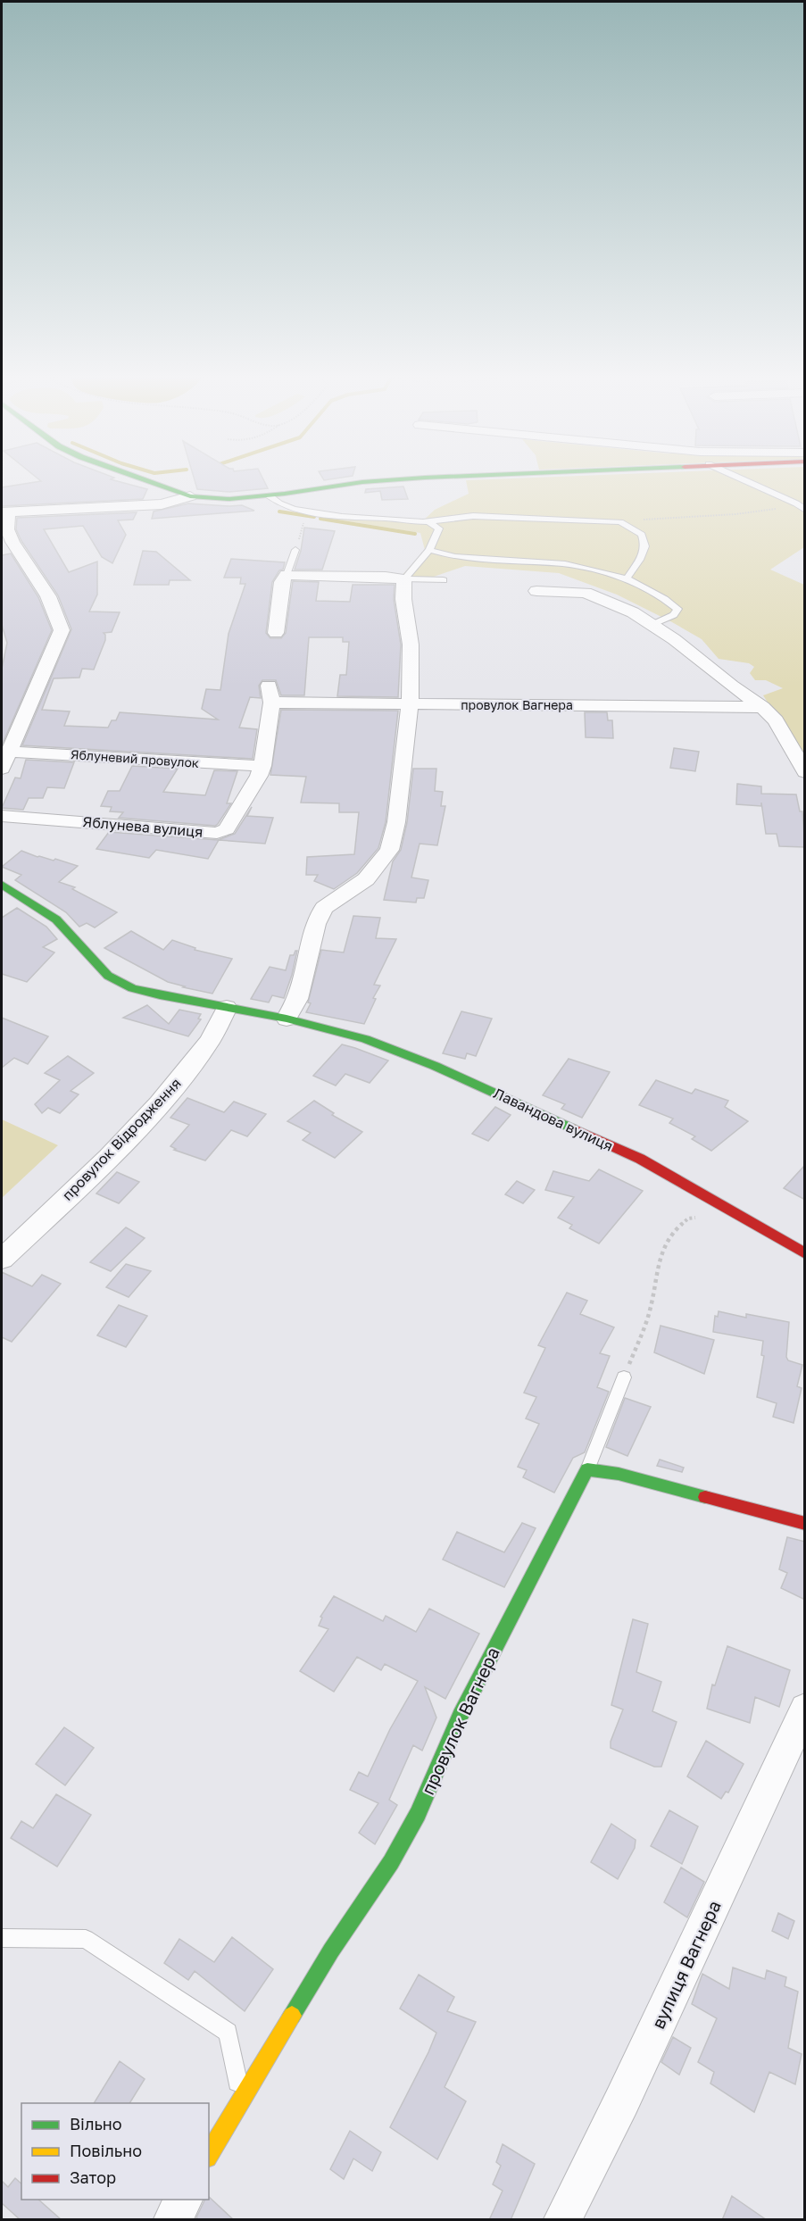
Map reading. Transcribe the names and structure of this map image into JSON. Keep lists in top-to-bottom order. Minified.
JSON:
{"streets":{"street":["провулок Вагнера","Яблуневий провулок","Яблунева вулиця","Лавандова вулиця","провулок Відродження","вулиця Вагнера"]},"crossings":[["провулок Вагнера","Яблунева вулиця"],["Яблуневий провулок","Яблунева вулиця"],["Лавандова вулиця","провулок Відродження"]],"legend":["Вільно","Повільно","Затор"]}
